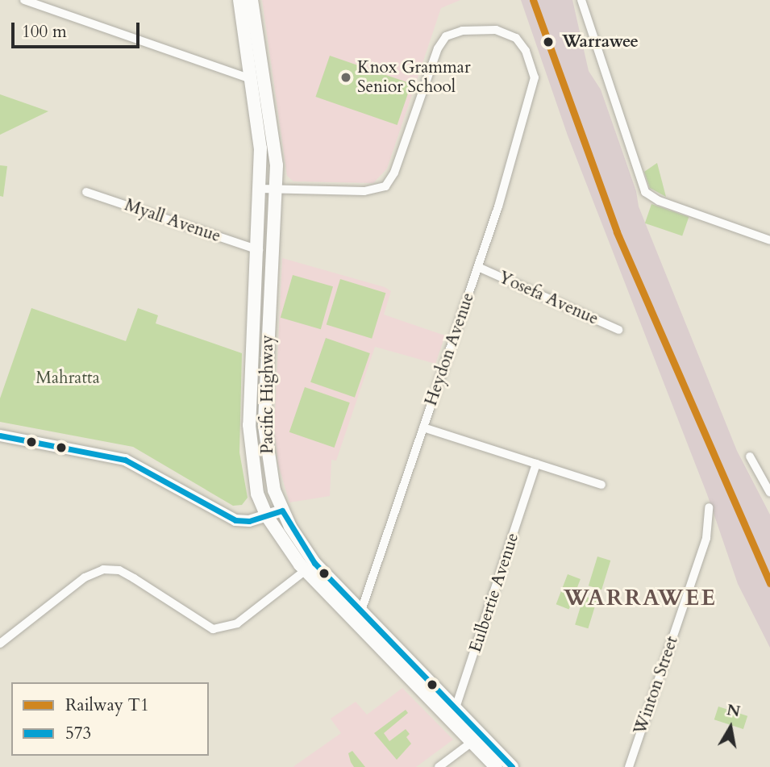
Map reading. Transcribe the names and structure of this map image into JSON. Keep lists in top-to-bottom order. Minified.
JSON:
{"streets":{"highway":["Pacific Highway"],"street":["Myall Avenue","Yosefa Avenue","Heydon Avenue","Eulbertie Avenue","Winton Street"]},"crossings":[["Myall Avenue","Pacific Highway"],["Yosefa Avenue","Heydon Avenue"],["Heydon Avenue","Pacific Highway"],["Pacific Highway","Eulbertie Avenue"]],"districts":["WARRAWEE"],"parks":["Mahratta"],"places":["Warrawee","Knox Grammar Senior School"],"lines":["rail line T1","transit line 573"],"legend":["Railway T1","573"],"scale_bar":"100 m","north":"top"}
